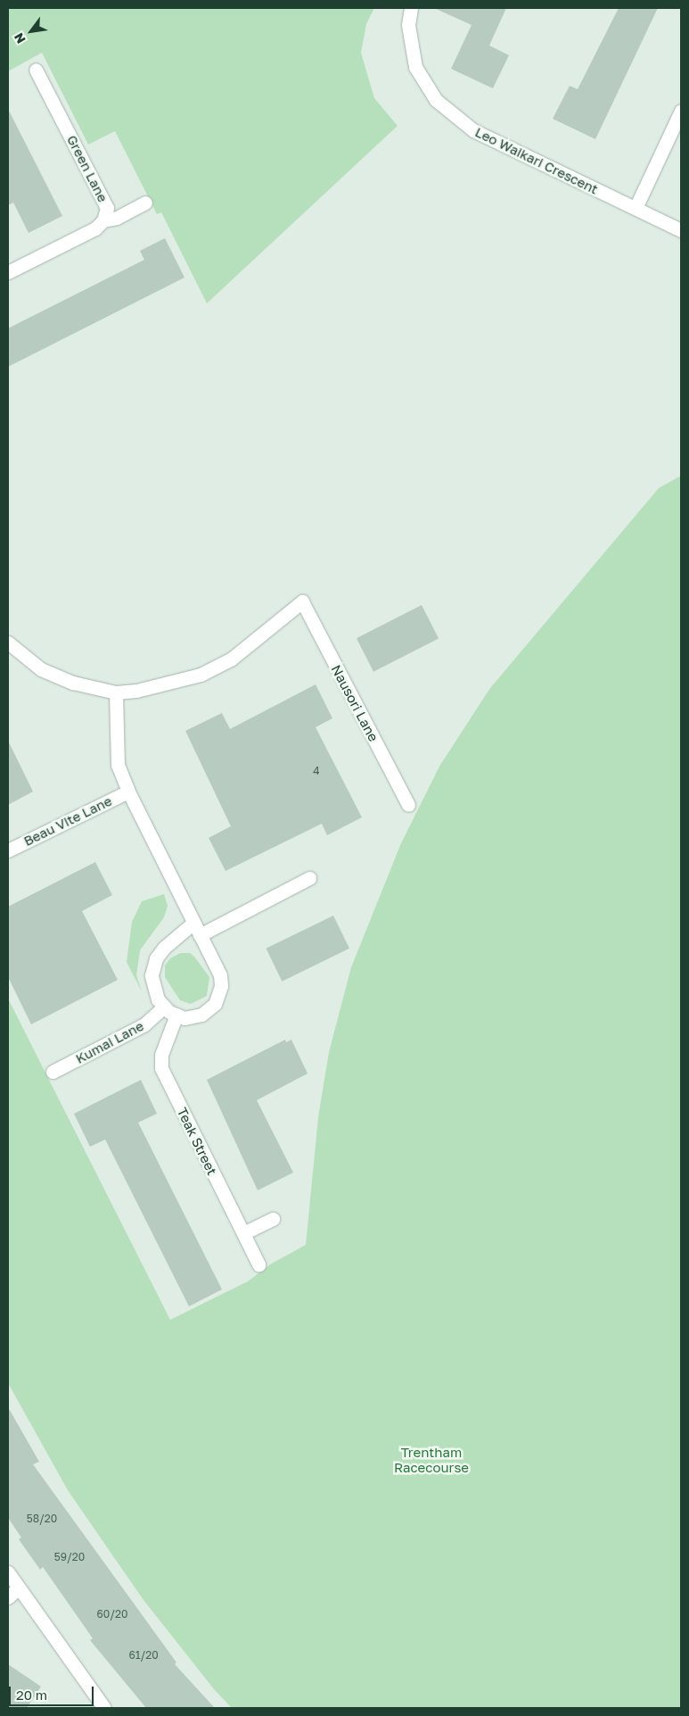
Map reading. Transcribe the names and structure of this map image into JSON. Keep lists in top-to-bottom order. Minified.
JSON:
{"streets":{"street":["Leo Waikari Crescent","Green Lane","Nausori Lane","Beau Vite Lane","Kumai Lane","Teak Street"]},"crossings":[["Kumai Lane","Teak Street"]],"parks":["Trentham Racecourse"],"house_numbers":["4","58/20","59/20","60/20","61/20"],"scale_bar":"20 m","north":"bottom left"}
